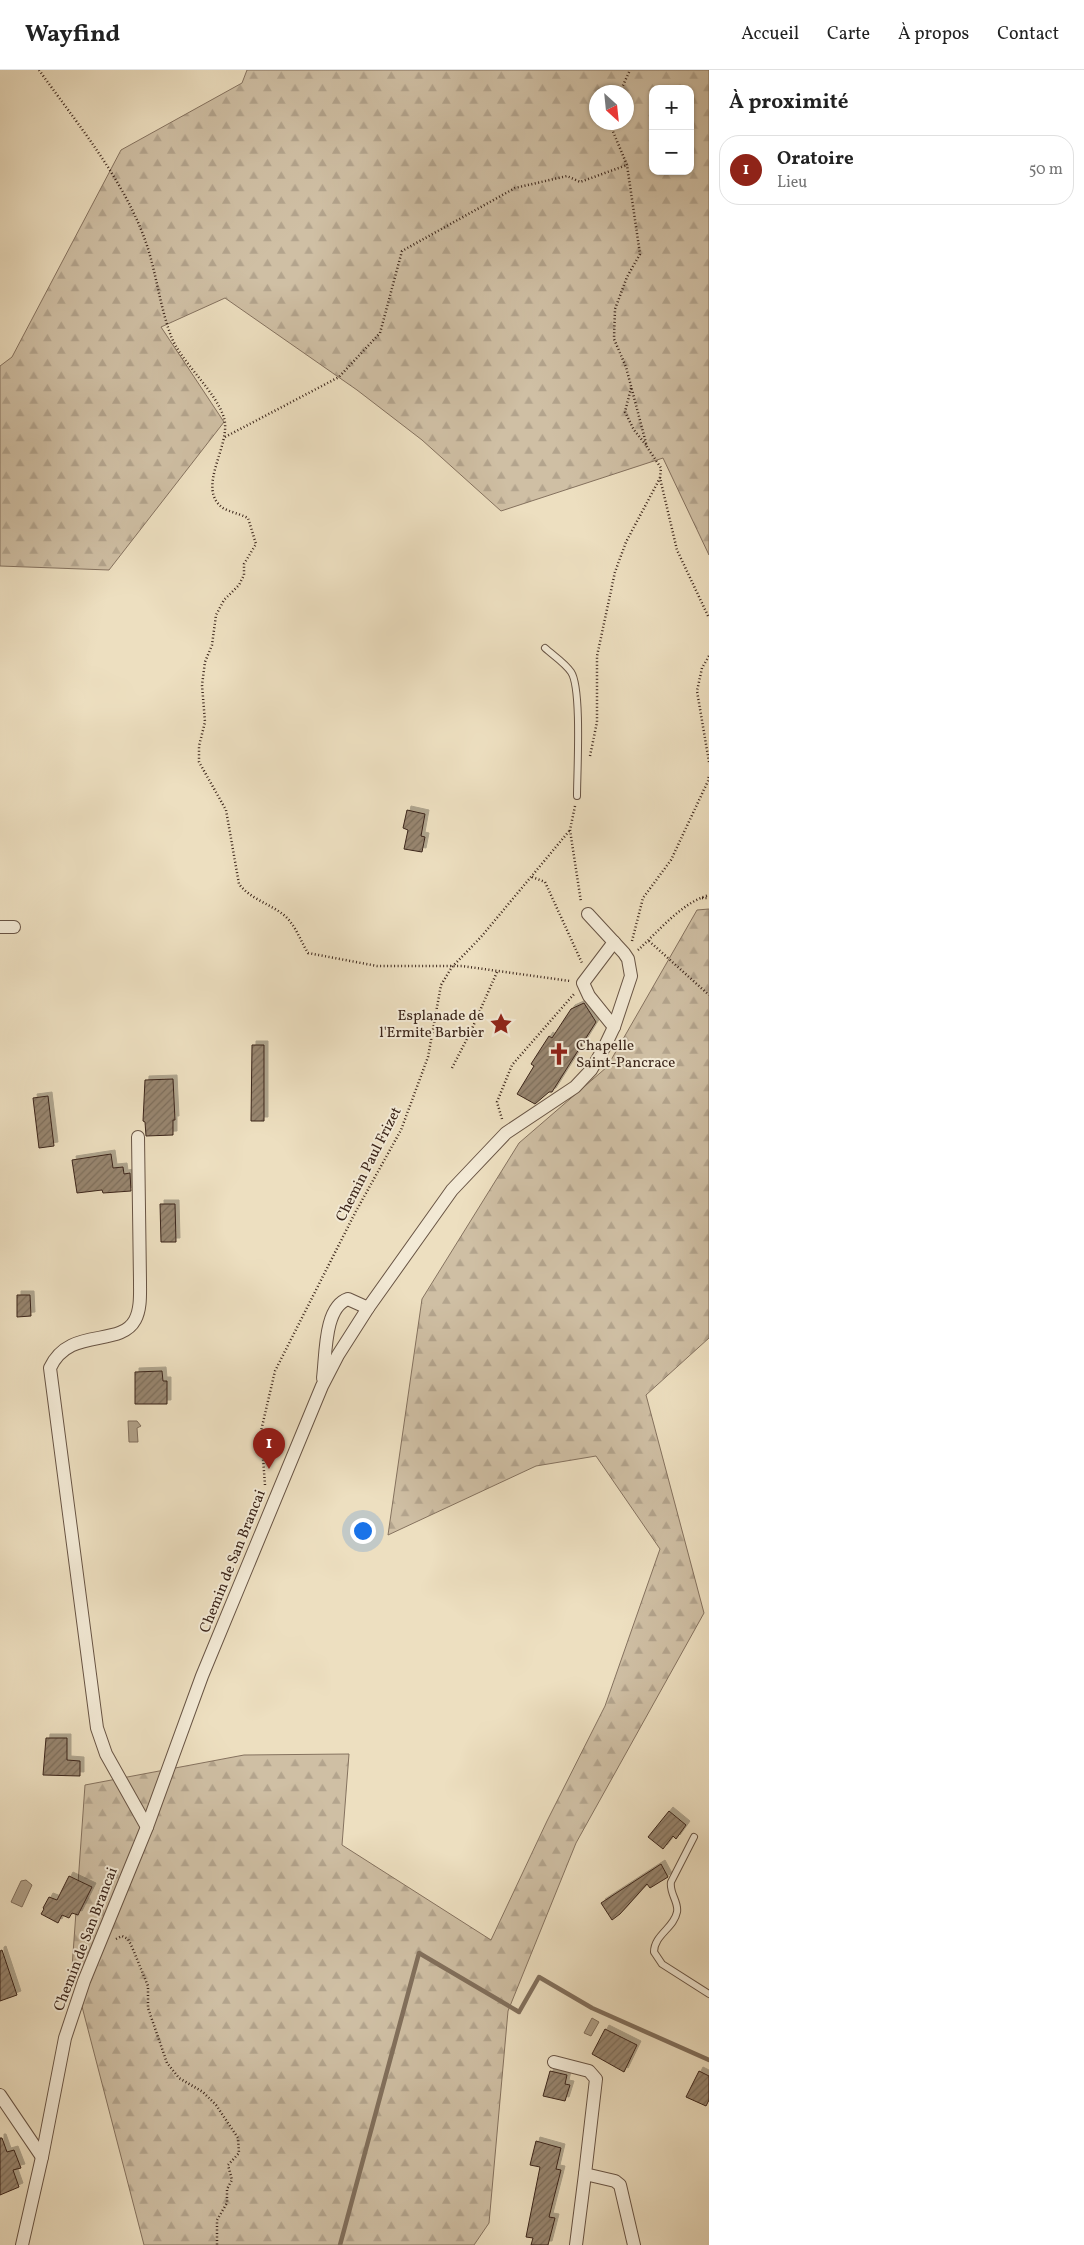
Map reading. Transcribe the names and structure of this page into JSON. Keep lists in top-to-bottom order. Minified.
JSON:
{"streets":{"street":["Chemin de San Brancai"],"path":["Chemin Paul Frizet"]},"places":{"place":["Esplanade de l'Ermite Barbier"],"church":["Chapelle Saint-Pancrace"]},"north":"bottom right","page":{"header":"Wayfind","nav":["Accueil","Carte","À propos","Contact"],"heading":"À proximité","map_buttons":["+","−"],"list":[{"mark":"1","name":"Oratoire","note":"Lieu","value":"50 m"}],"pins":"1"}}
